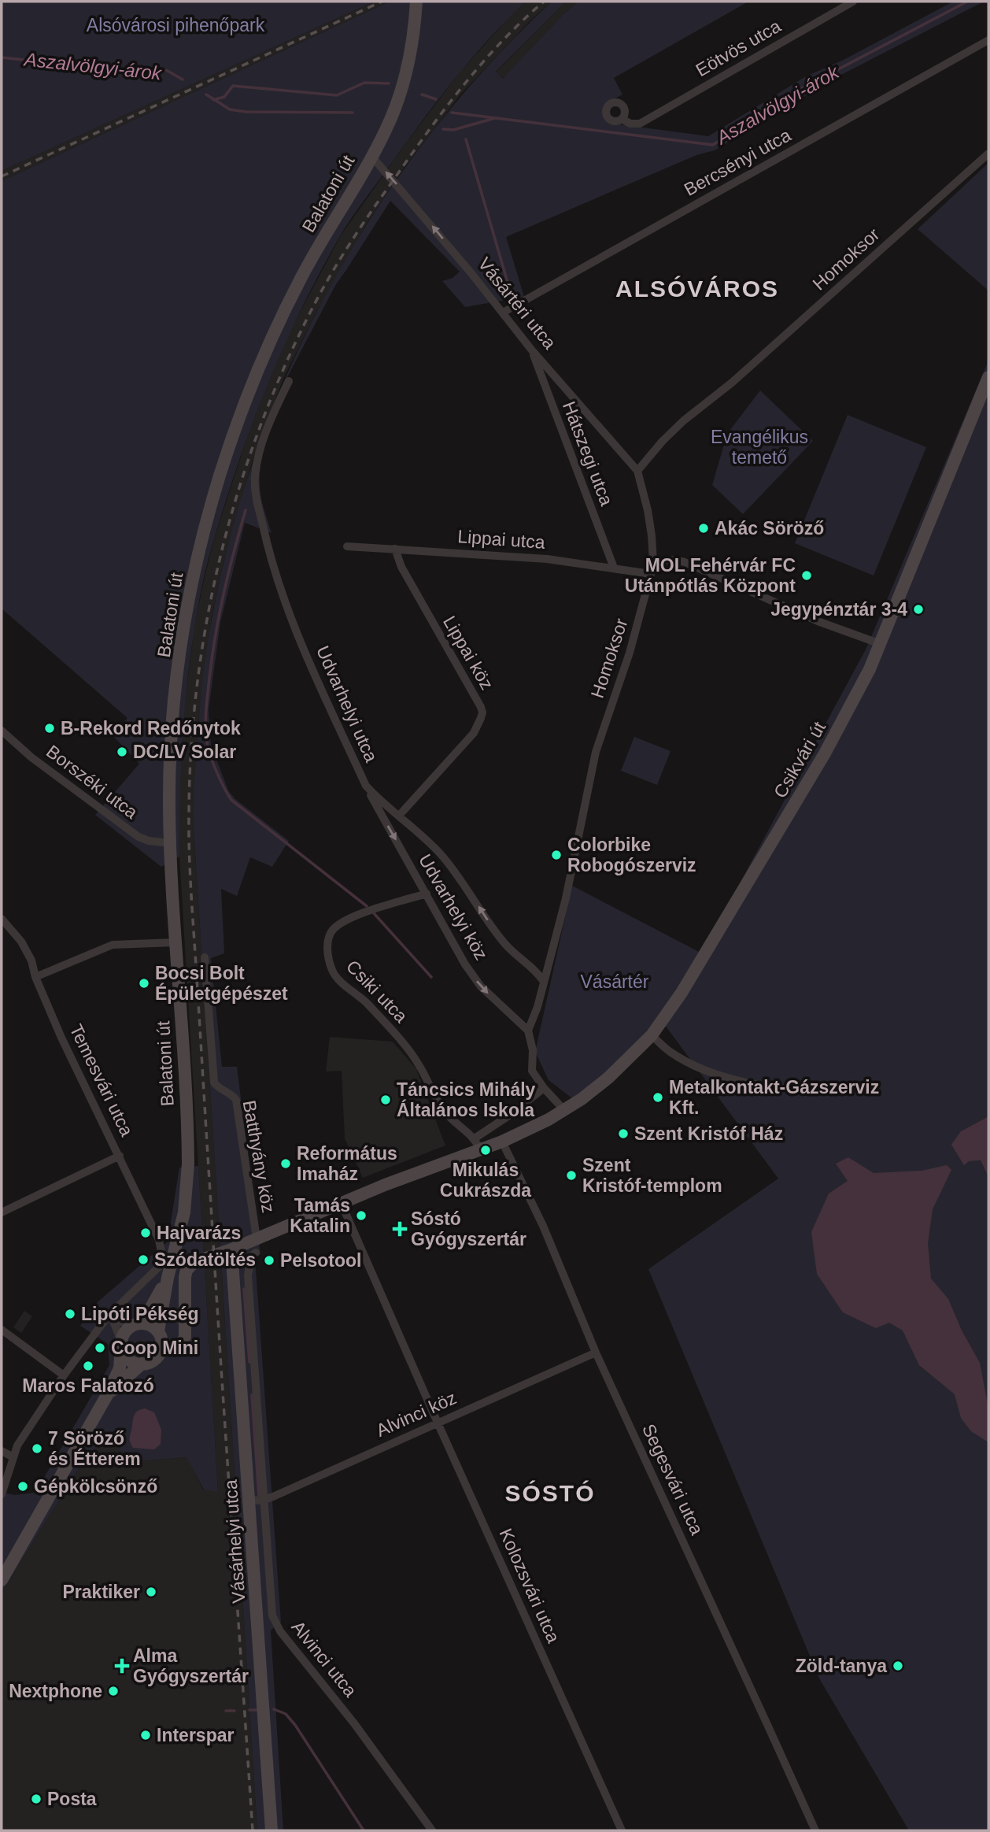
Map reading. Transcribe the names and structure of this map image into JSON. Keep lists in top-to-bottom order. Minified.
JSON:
{"streets":{"street":["Eötvös utca","Bercsényi utca","Balatoni út","Homoksor","Vásártéri utca","Hátszegi utca","Lippai utca","Lippai köz","Udvarhelyi utca","Csikvári út","Borszéki utca","Udvarhelyi köz","Csiki utca","Temesvári utca","Batthyány köz","Alvinci köz","Segesvári utca","Vásárhelyi utca","Kolozsvári utca","Alvinci utca"]},"crossings":[["Bercsényi utca","Vásártéri utca"],["Balatoni út","Vásártéri utca"],["Balatoni út","Borszéki utca"],["Homoksor","Vásártéri utca"],["Homoksor","Lippai utca"],["Homoksor","Udvarhelyi utca"],["Homoksor","Udvarhelyi köz"],["Vásártéri utca","Hátszegi utca"],["Hátszegi utca","Lippai utca"],["Lippai utca","Lippai köz"],["Lippai köz","Udvarhelyi utca"],["Udvarhelyi utca","Udvarhelyi köz"],["Csikvári út","Csiki utca"],["Csikvári út","Batthyány köz"],["Csikvári út","Segesvári utca"],["Csikvári út","Vásárhelyi utca"],["Csikvári út","Kolozsvári utca"],["Udvarhelyi köz","Csiki utca"],["Alvinci köz","Segesvári utca"],["Alvinci köz","Vásárhelyi utca"],["Alvinci köz","Kolozsvári utca"],["Alvinci köz","Alvinci utca"]],"one_way":["Vásártéri utca","Udvarhelyi köz"],"districts":["ALSÓVÁROS","SÓSTÓ"],"water":["Aszalvölgyi-árok"],"parks":["Alsóvárosi pihenőpark","Evangélikus temető","Vásártér"],"places":{"other":["Akác Söröző","MOL Fehérvár FC Utánpótlás Központ","Jegypénztár 3-4","B-Rekord Redőnytok","DC/LV Solar","Colorbike Robogószerviz","Bocsi Bolt Épületgépészet","Metalkontakt-Gázszerviz Kft.","Táncsics Mihály Általános Iskola","Szent Kristóf Ház","Mikulás Cukrászda","Református Imaház","Szent Kristóf-templom","Tamás Katalin","Hajvarázs","Szódatöltés","Pelsotool","Lipóti Pékség","Coop Mini","Maros Falatozó","7 Söröző és Étterem","Gépkölcsönző","Praktiker","Zöld-tanya","Nextphone","Interspar","Posta"],"health":["Sóstó Gyógyszertár","Alma Gyógyszertár"]}}
